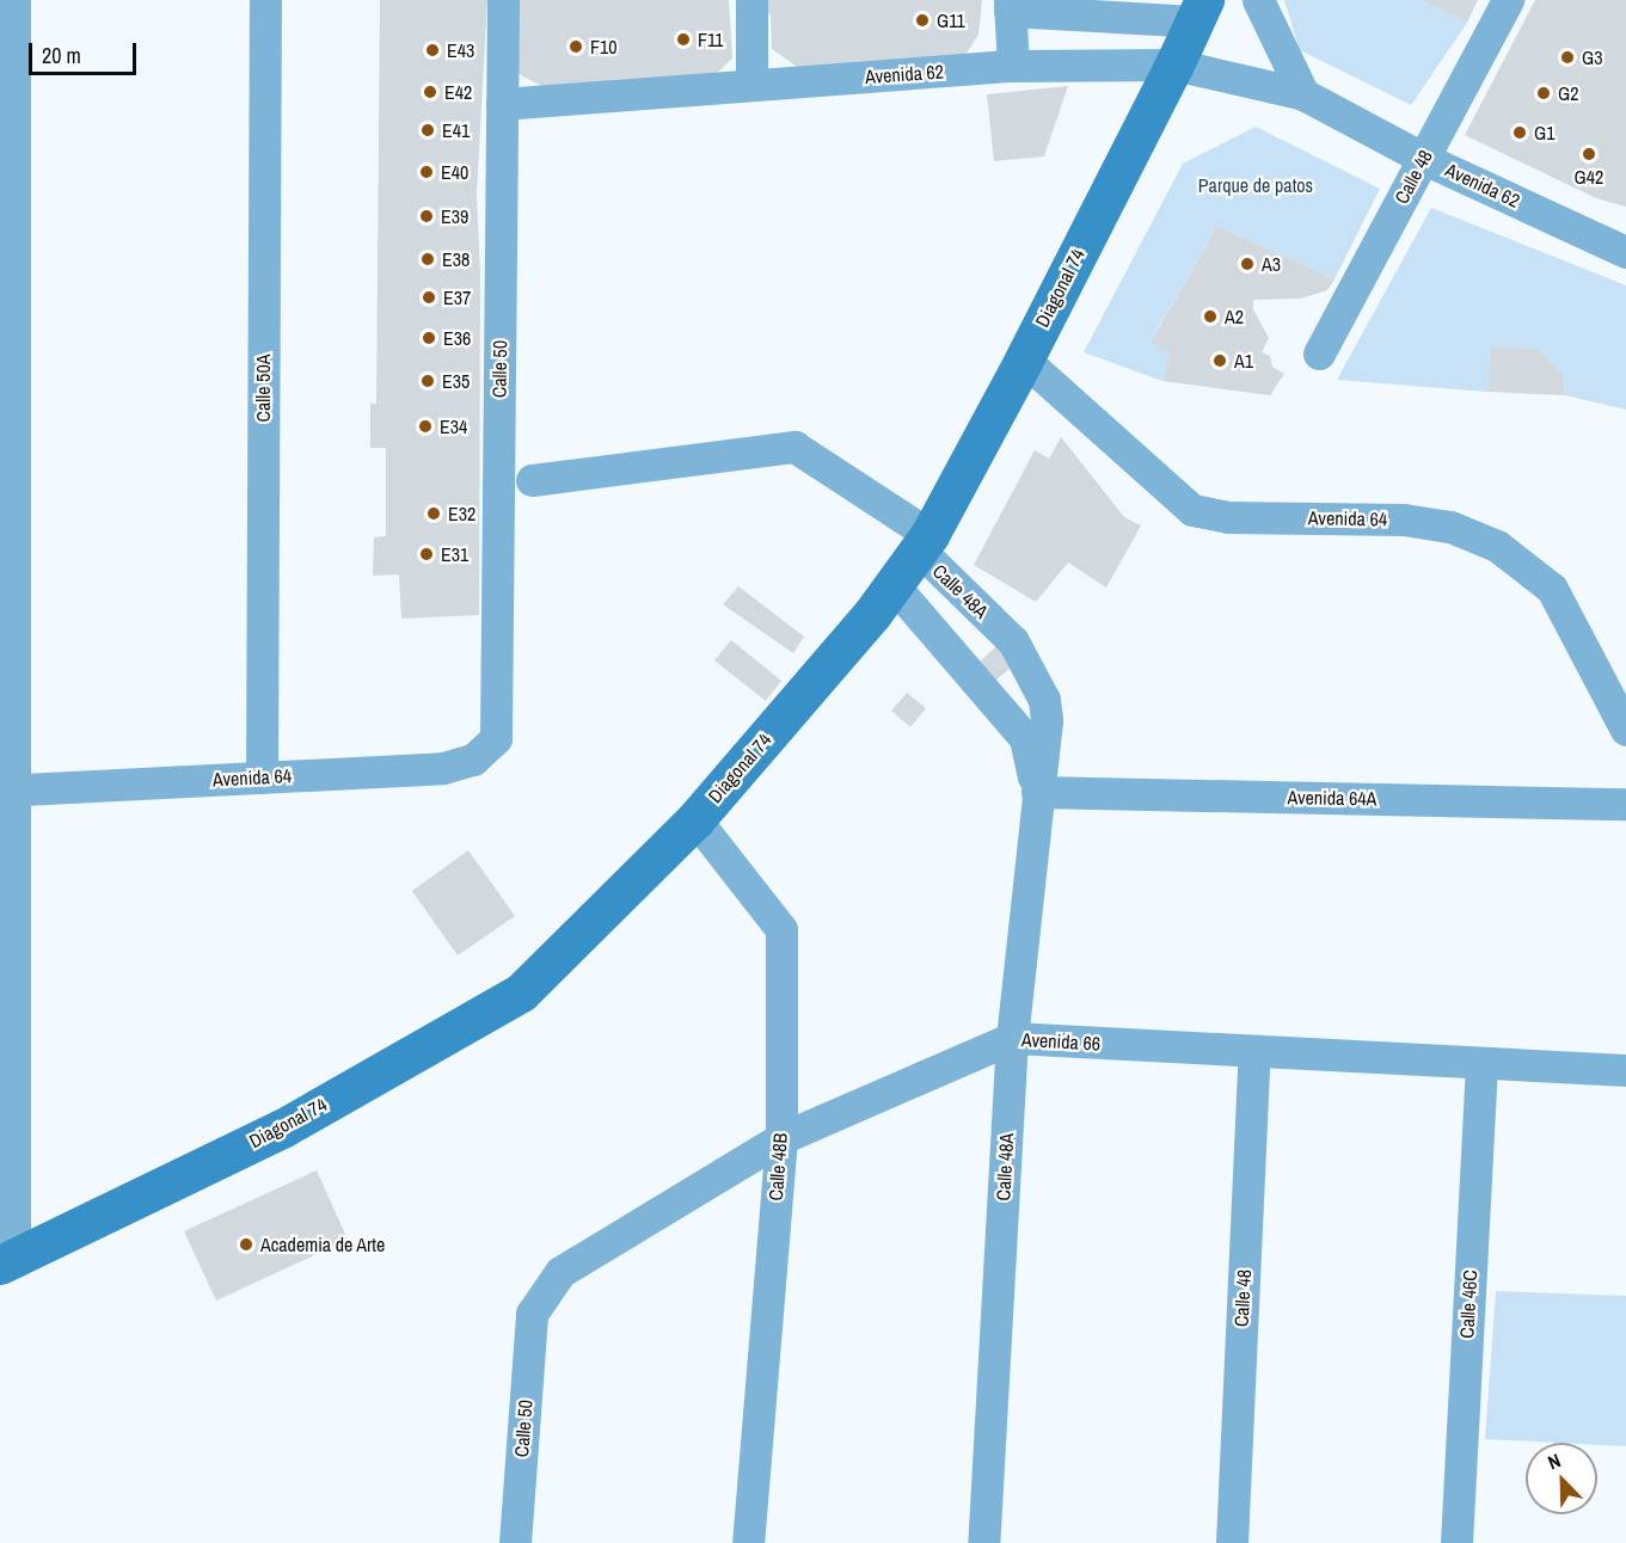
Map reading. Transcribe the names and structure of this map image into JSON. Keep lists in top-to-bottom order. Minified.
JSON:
{"streets":{"street":["Avenida 62","Calle 48","Diagonal 74","Calle 50","Calle 50A","Avenida 64","Calle 48A","Avenida 64A","Avenida 66","Calle 48B","Calle 46C"]},"crossings":[["Avenida 62","Calle 48"],["Avenida 62","Diagonal 74"],["Avenida 62","Calle 50"],["Calle 48","Avenida 66"],["Diagonal 74","Avenida 64"],["Diagonal 74","Calle 48A"],["Diagonal 74","Calle 48B"],["Calle 50","Avenida 64"],["Calle 50","Avenida 66"],["Calle 50A","Avenida 64"],["Calle 48A","Avenida 64A"],["Calle 48A","Avenida 66"],["Avenida 66","Calle 48B"],["Avenida 66","Calle 46C"]],"parks":["Parque de patos"],"places":["G11","F11","F10","E43","G3","E42","G2","E41","G1","G42","E40","E39","E38","A3","E37","A2","E36","A1","E35","E34","E32","E31","Academia de Arte"],"scale_bar":"20 m","north":"top left"}
